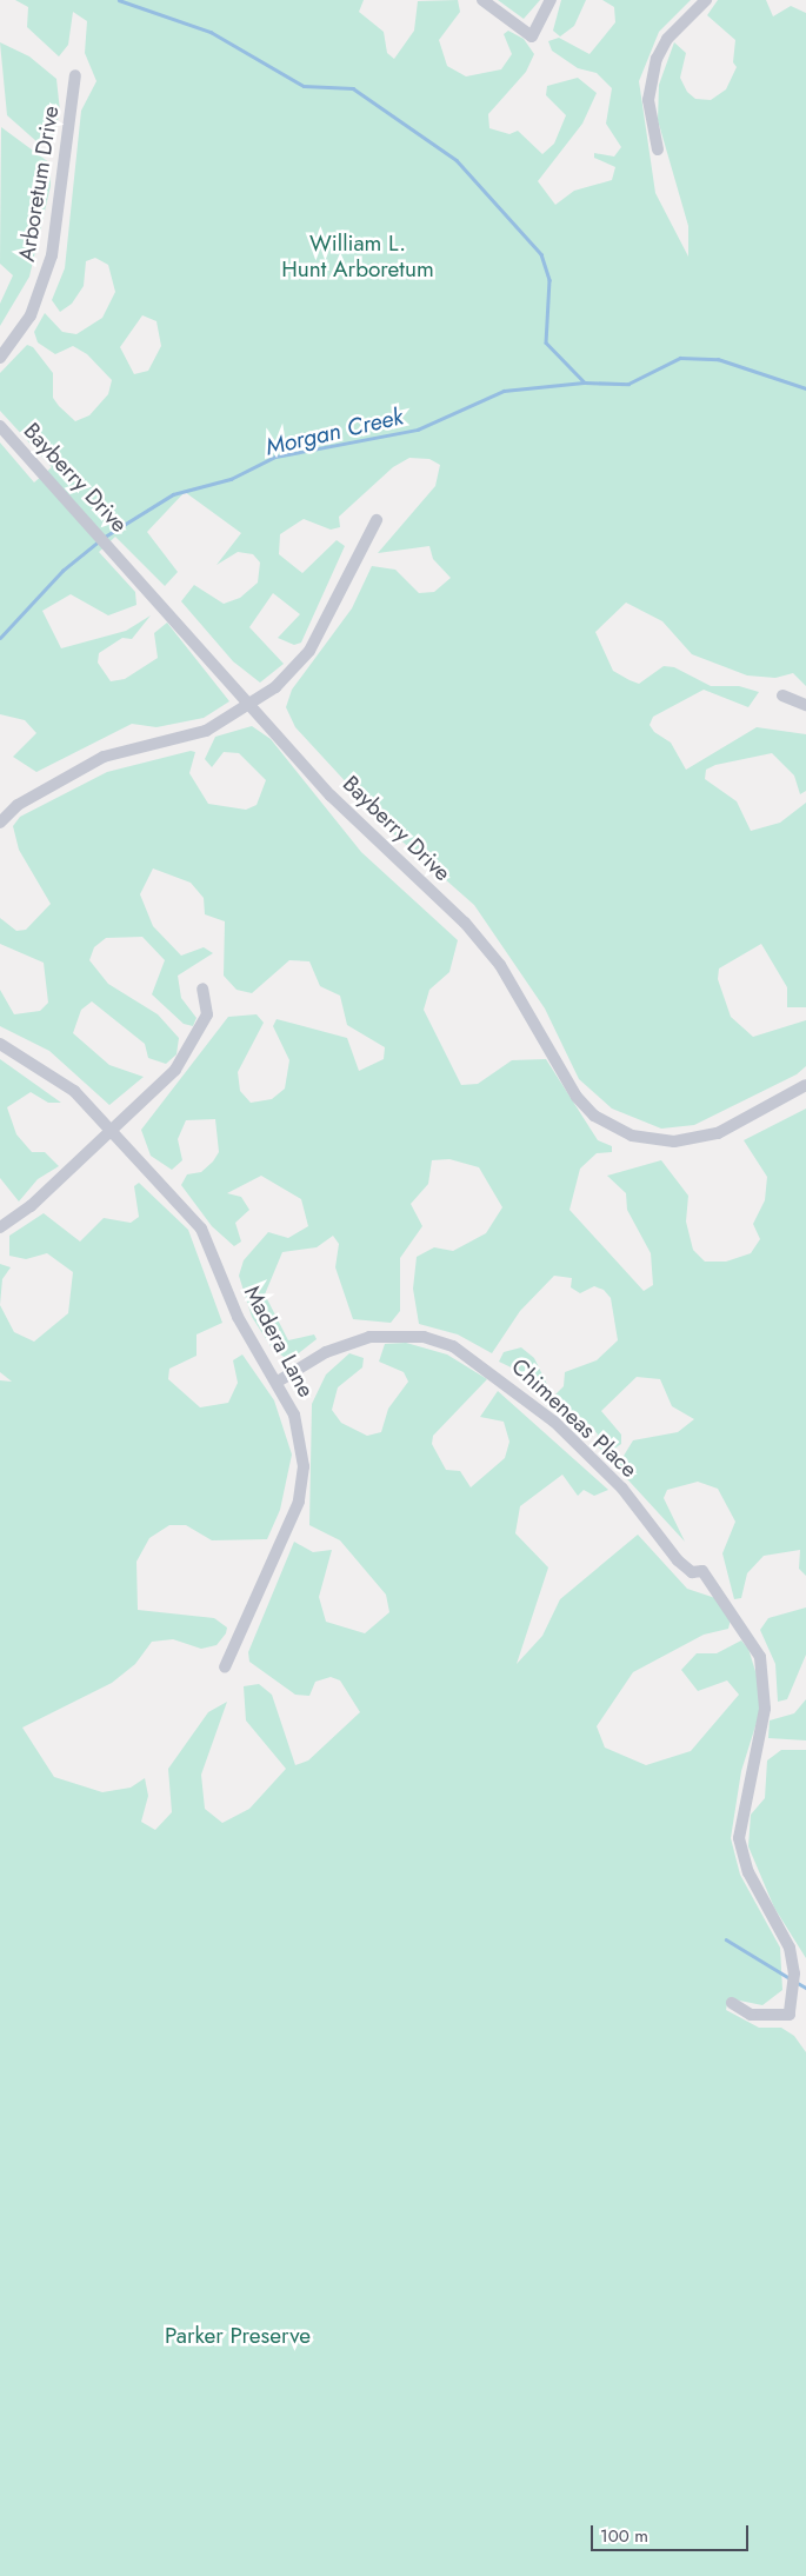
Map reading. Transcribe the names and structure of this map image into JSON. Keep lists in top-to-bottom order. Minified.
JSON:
{"streets":{"street":["Arboretum Drive","Bayberry Drive","Madera Lane","Chimeneas Place"]},"crossings":[["Madera Lane","Chimeneas Place"]],"water":["Morgan Creek"],"parks":["William L. Hunt Arboretum","Parker Preserve"],"scale_bar":"100 m"}
